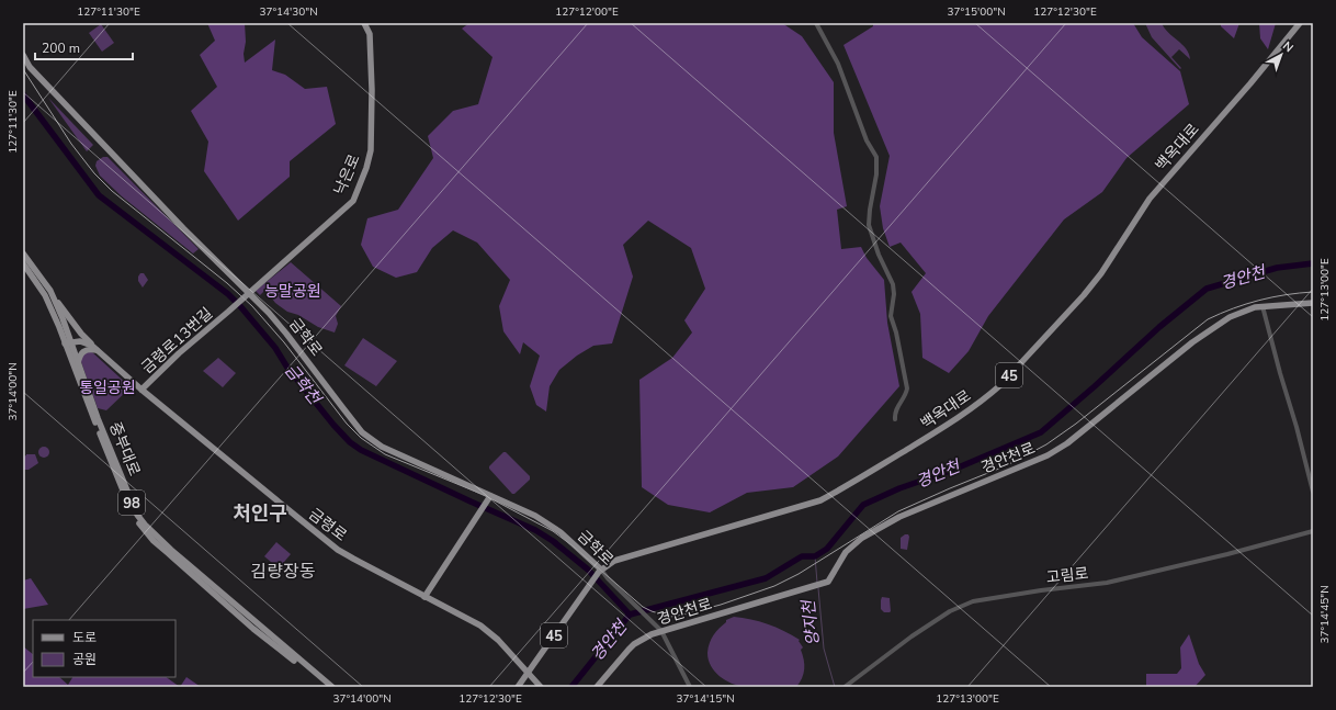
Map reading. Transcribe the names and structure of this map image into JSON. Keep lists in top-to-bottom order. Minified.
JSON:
{"streets":{"main road":["백옥대로","낙은로","금학로","금령로13번길","45","중부대로","경안천로","98","금령로"],"street":["고림로"]},"crossings":[["백옥대로","금학로"],["백옥대로","금령로"],["낙은로","금학로"],["낙은로","금령로13번길"],["금학로","경안천로"],["금령로13번길","금령로"],["중부대로","금령로"]],"districts":["처인구","김량장동"],"water":["경안천","금학천","양지천"],"parks":["능말공원","통일공원"],"legend":["도로","공원"],"scale_bar":"200 m","north":"top right","coordinates":["127°11'30\"E","37°14'30\"N","127°12'00\"E","37°15'00\"N","127°12'30\"E","127°13'00\"E","37°14'00\"N","37°14'45\"N","37°14'15\"N"]}
